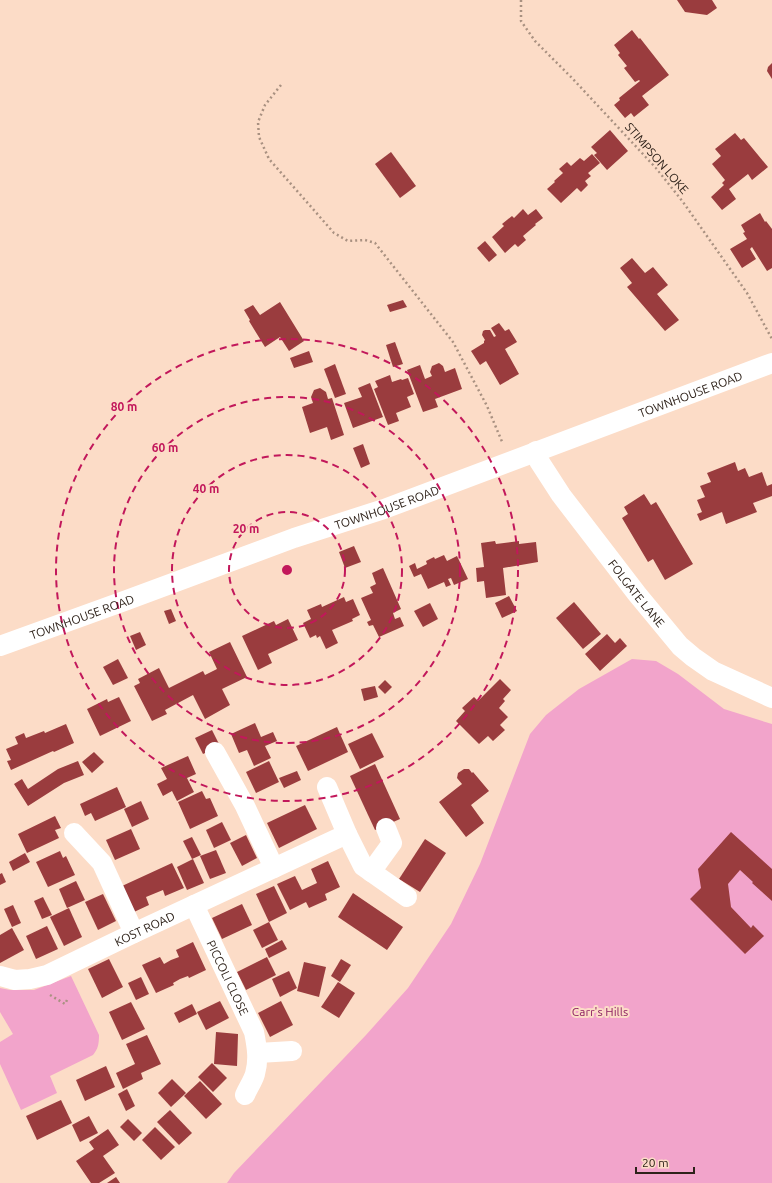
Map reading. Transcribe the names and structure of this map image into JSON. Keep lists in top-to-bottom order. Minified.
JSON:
{"streets":{"street":["TOWNHOUSE ROAD","FOLGATE LANE","KOST ROAD","PICCOLI CLOSE"],"path":["STIMPSON LOKE"]},"crossings":[["TOWNHOUSE ROAD","FOLGATE LANE"],["KOST ROAD","PICCOLI CLOSE"]],"parks":["Carr's Hills"],"scale_bar":"20 m","rings":["80 m","60 m","40 m","20 m"]}
